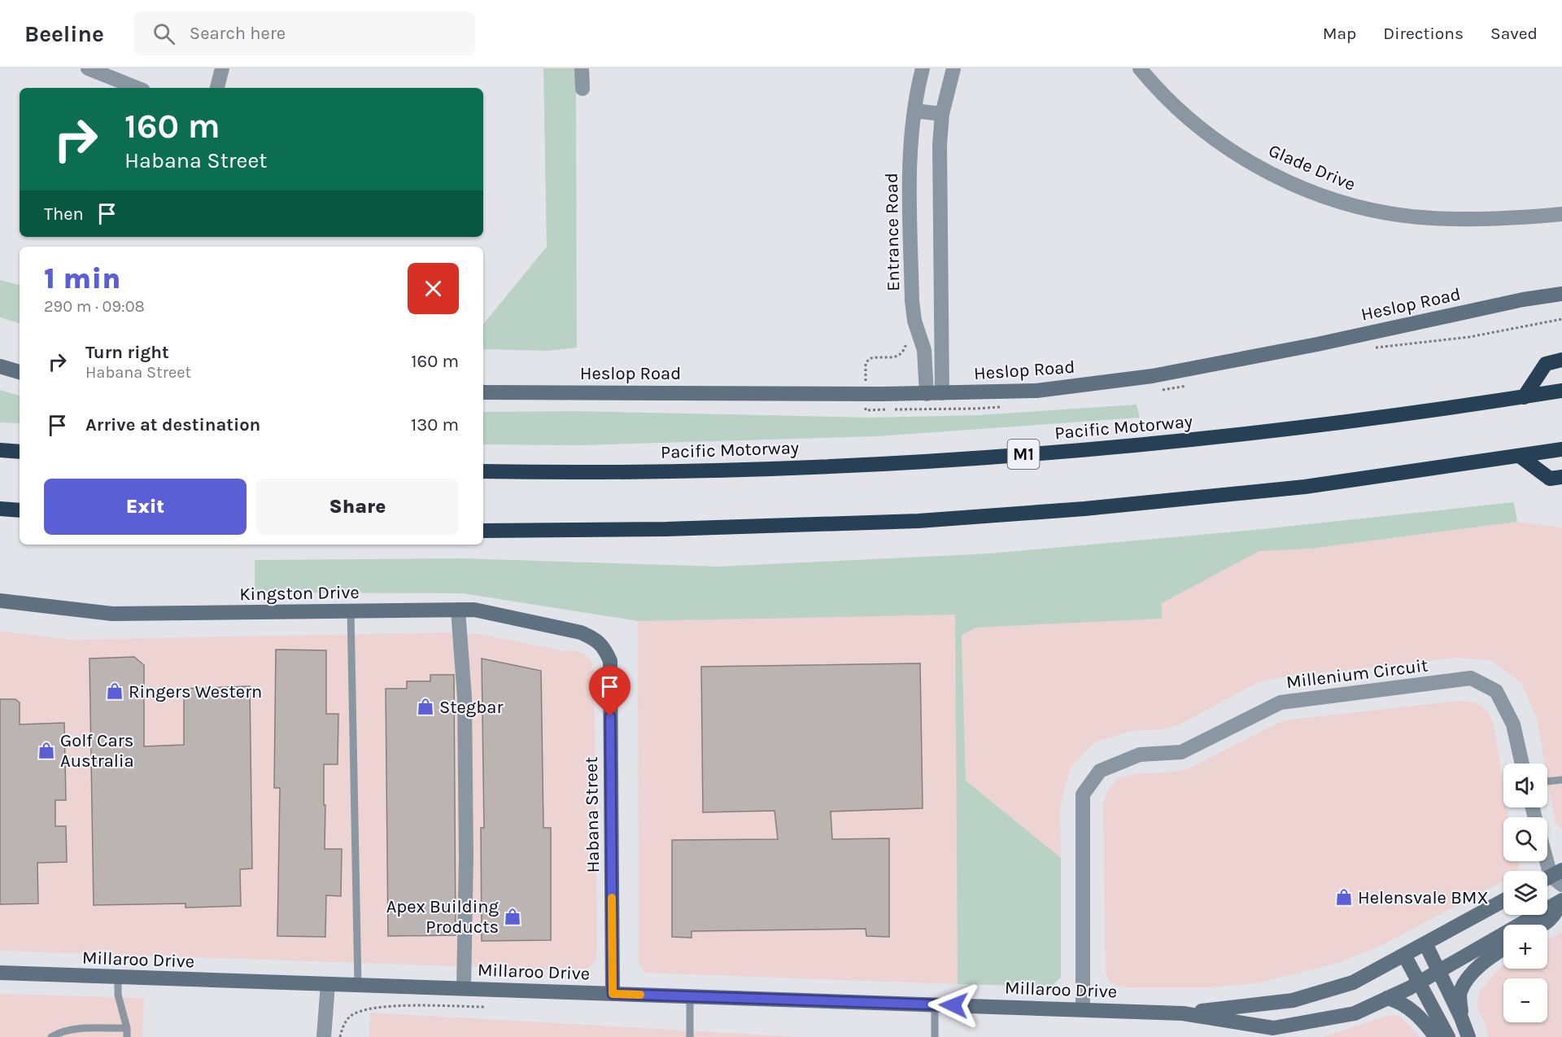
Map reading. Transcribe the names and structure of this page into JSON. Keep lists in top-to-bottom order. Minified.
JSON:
{"streets":{"highway":["Pacific Motorway","M1"],"street":["Glade Drive","Entrance Road","Heslop Road","Kingston Drive","Millenium Circuit","Habana Street","Millaroo Drive"]},"crossings":[["Entrance Road","Heslop Road"],["Kingston Drive","Habana Street"],["Millenium Circuit","Millaroo Drive"],["Habana Street","Millaroo Drive"]],"places":{"shop":["Ringers Western","Stegbar","Golf Cars Australia","Helensvale BMX","Apex Building Products"]},"page":{"header":"Beeline","search":"Search here","nav":["Map","Directions","Saved"],"turn":["160 m","Habana Street"],"then":"Then","heading":["1 min","290 m · 09:08"],"list":[{"name":"Turn right","note":"Habana Street","value":"160 m"},{"name":"Arrive at destination","value":"130 m"}],"buttons":["Exit","Share"],"map_buttons":["+","−"]}}
